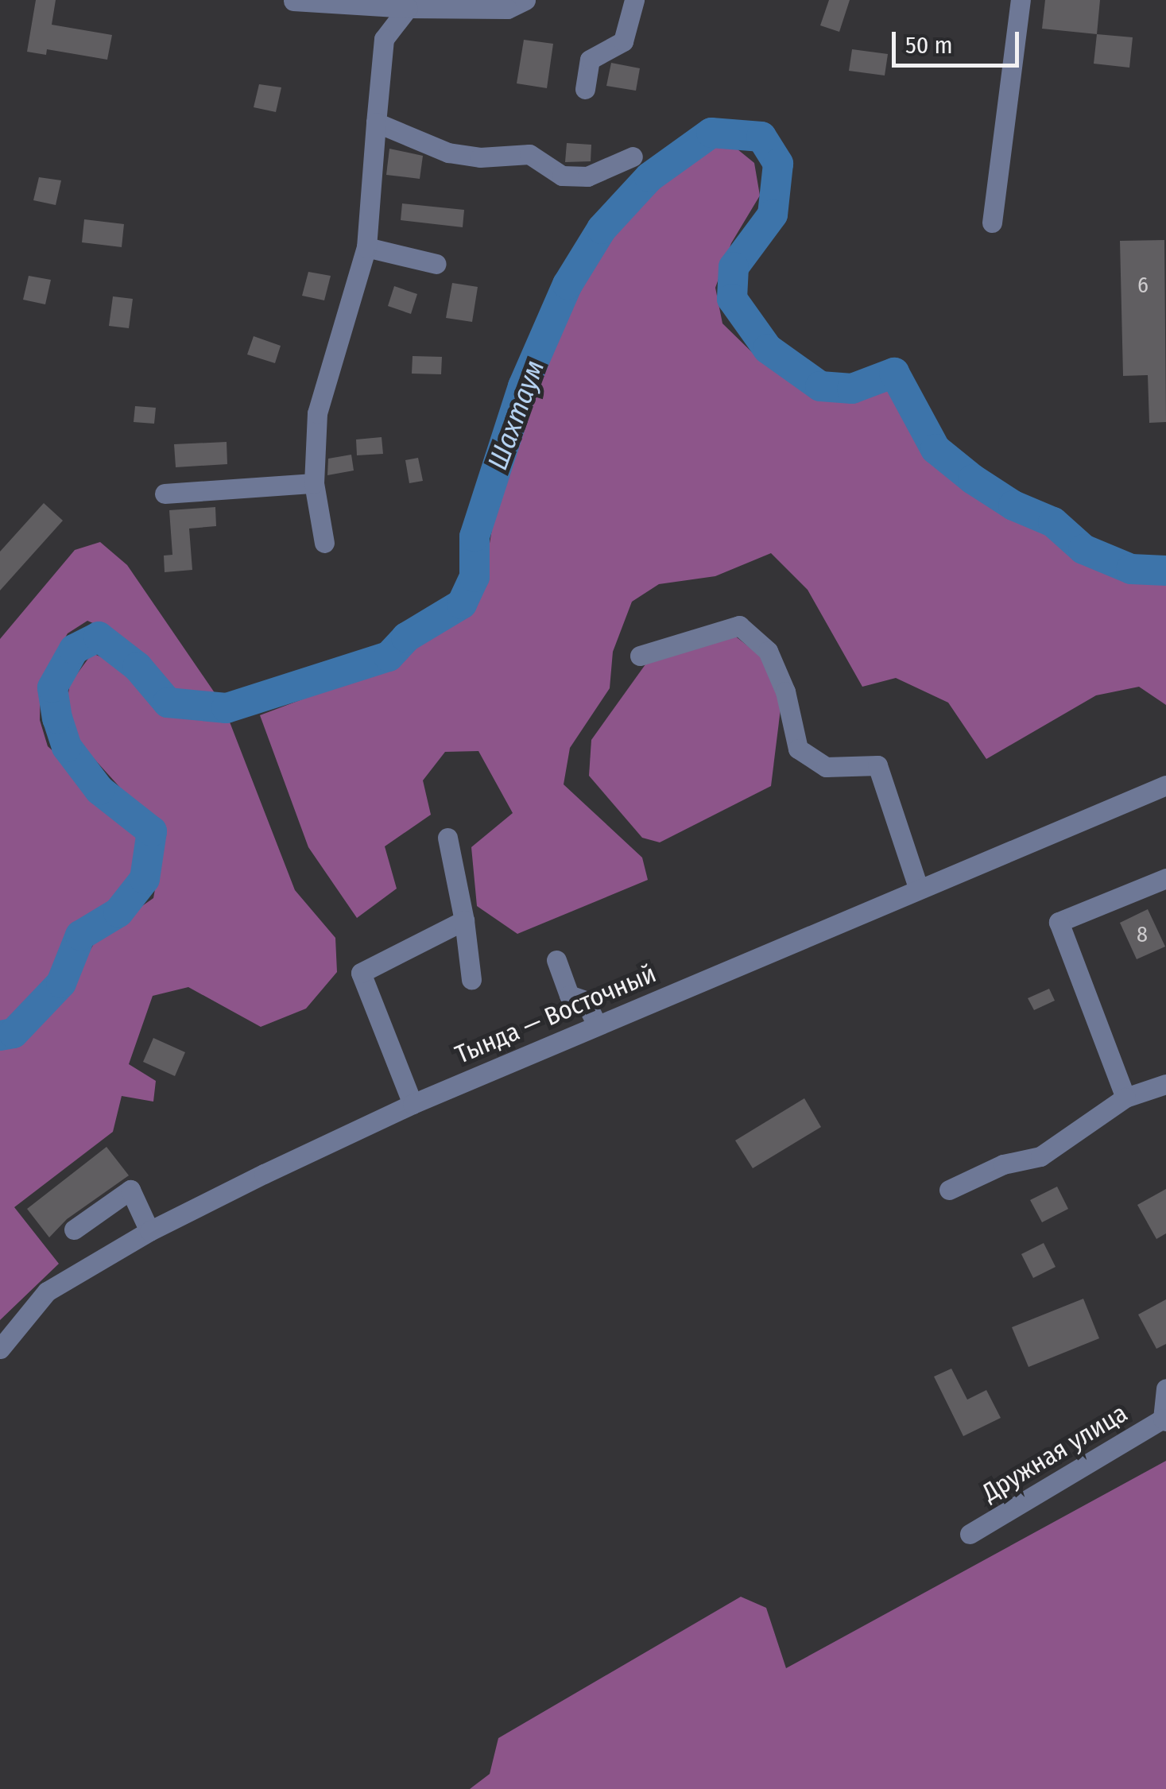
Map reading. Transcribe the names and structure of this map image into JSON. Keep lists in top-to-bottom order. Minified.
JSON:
{"streets":{"street":["Тында — Восточный","Дружная улица"]},"water":["Шахтаум"],"house_numbers":["6","8"],"scale_bar":"50 m"}
